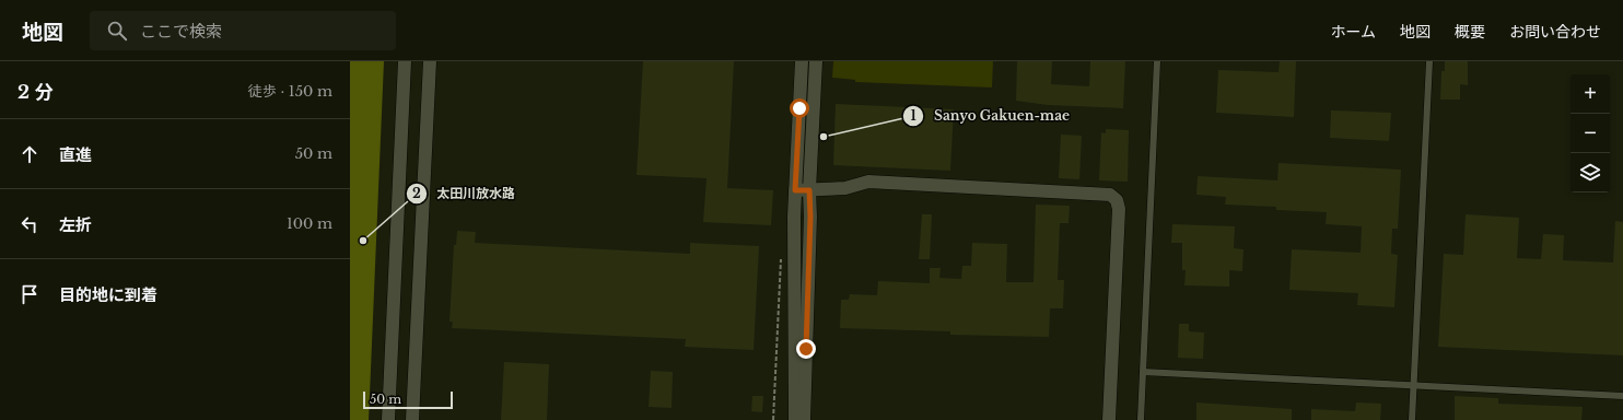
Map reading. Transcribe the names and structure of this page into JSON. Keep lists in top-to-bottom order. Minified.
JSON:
{"places":["Sanyo Gakuen-mae","太田川放水路"],"scale_bar":"50 m","page":{"header":"地図","search":"ここで検索","nav":["ホーム","地図","概要","お問い合わせ"],"heading":["2 分","徒歩 · 150 m"],"map_buttons":["+","−"],"list":[["直進","50 m"],["左折","100 m"],"目的地に到着"],"scale":"50 m"}}
